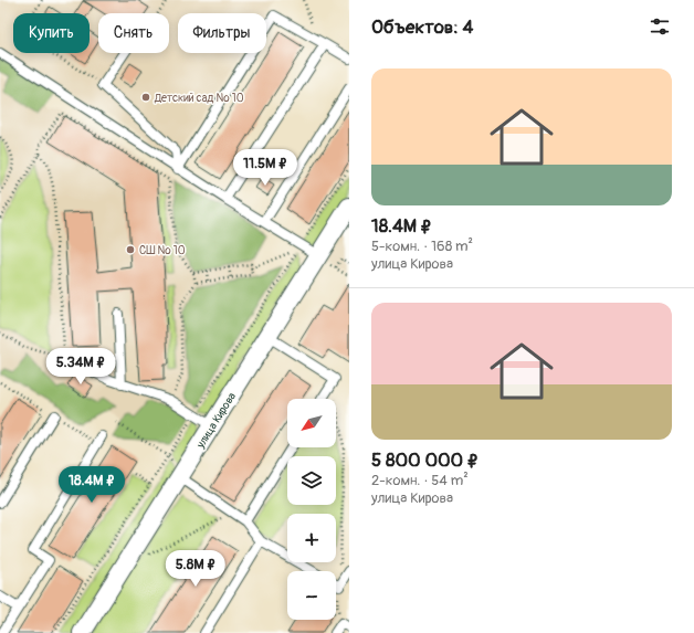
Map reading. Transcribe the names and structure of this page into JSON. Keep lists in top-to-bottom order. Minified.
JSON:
{"streets":{"street":["улица Кирова"]},"places":["Детский сад № 10","СШ № 10"],"north":"bottom left","page":{"heading":"Объектов: 4","chip":["Купить","Снять","Фильтры"],"list":[{"name":"18.4M ₽","note":"5-комн. · 168 m² · улица Кирова"},{"name":"5 800 000 ₽","note":"2-комн. · 54 m² · улица Кирова"}],"price":["11.5M ₽","5.34M ₽","18.4M ₽","5.8M ₽"],"map_buttons":["+","−"]}}
